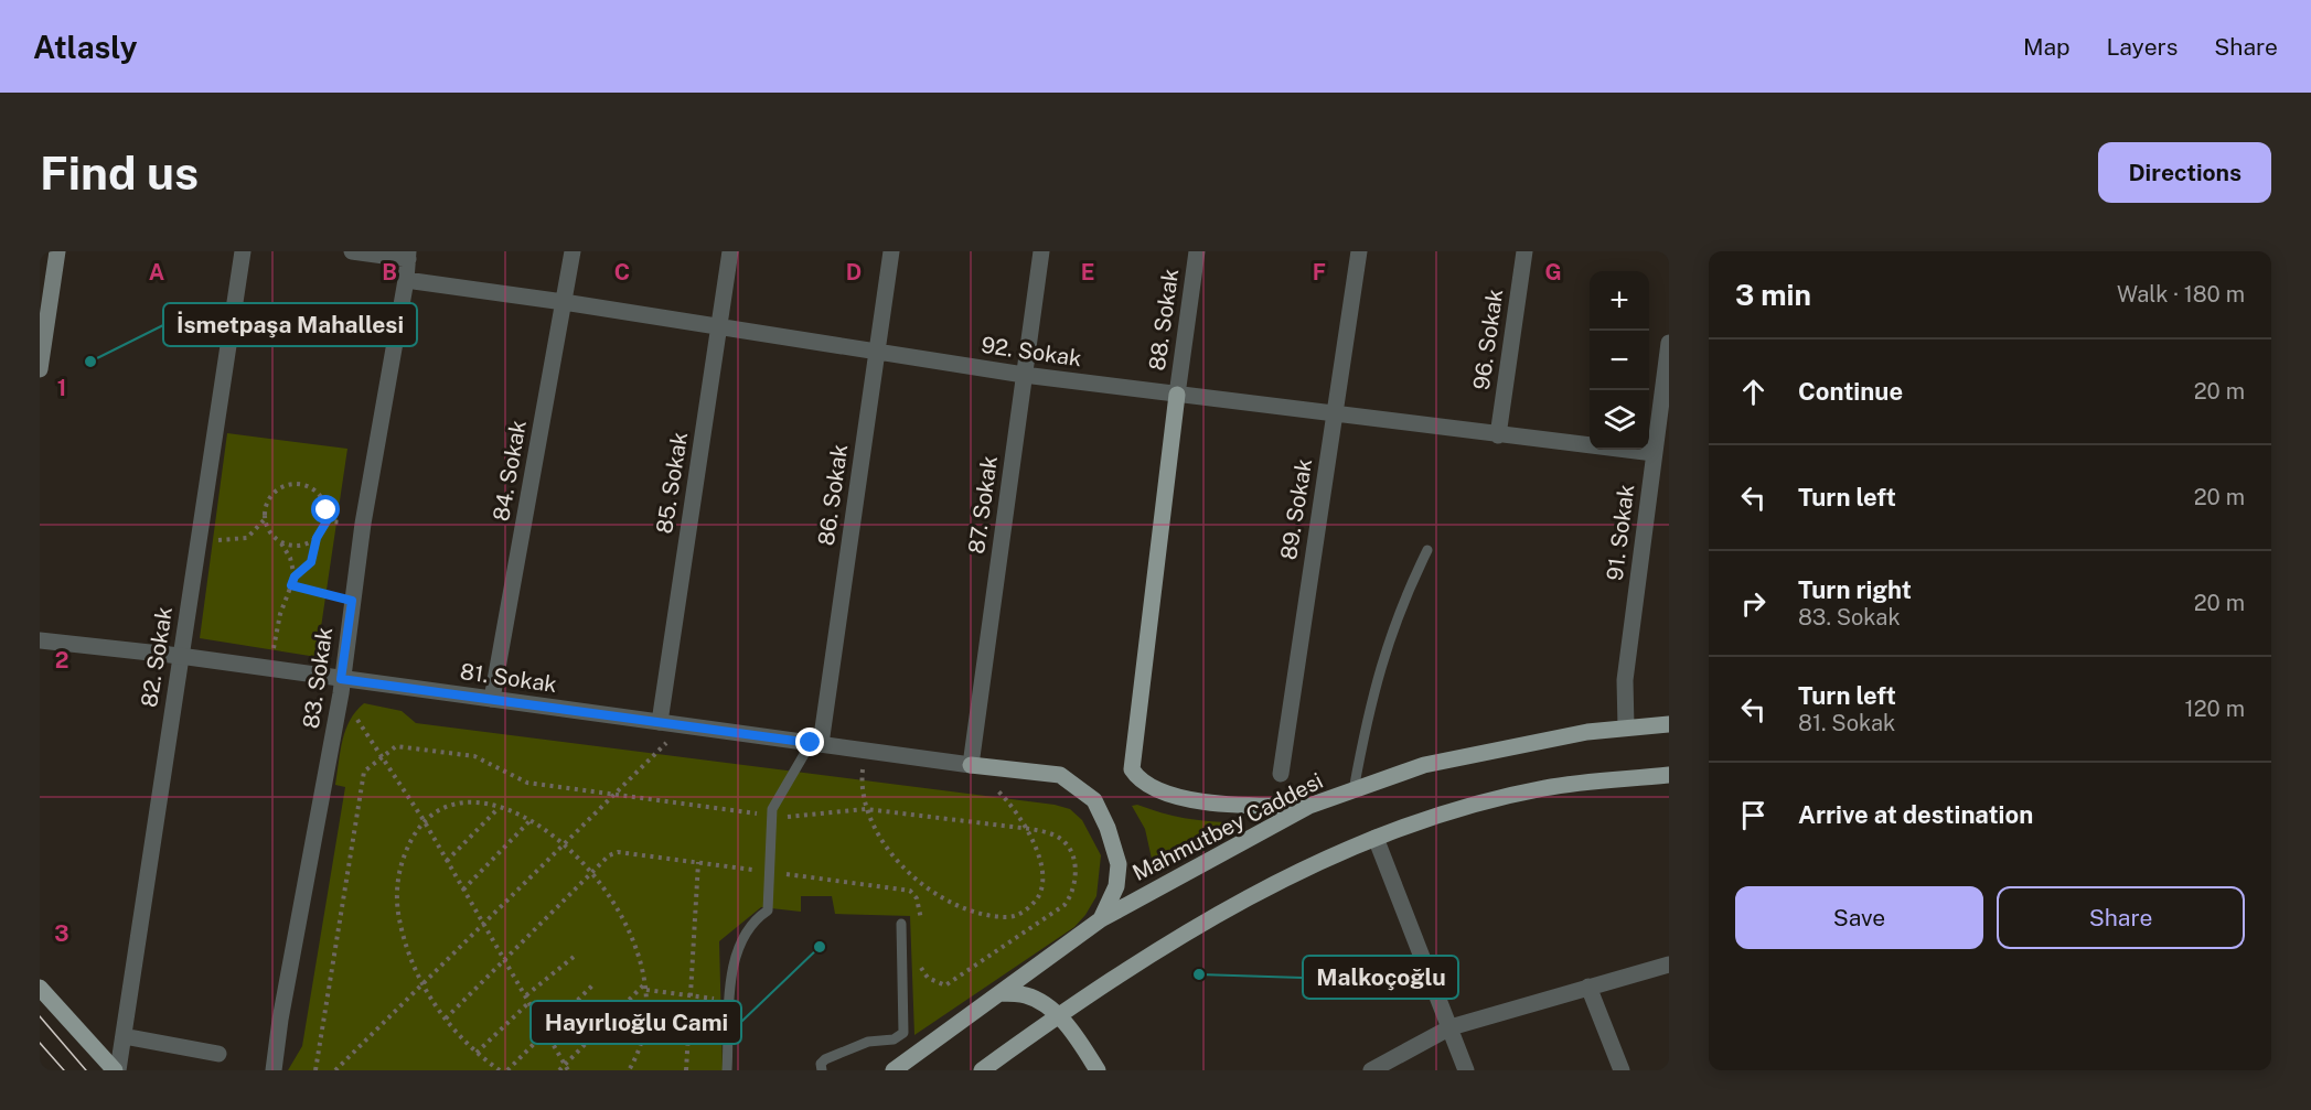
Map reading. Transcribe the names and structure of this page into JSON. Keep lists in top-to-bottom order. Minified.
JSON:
{"streets":{"main road":["Mahmutbey Caddesi"],"street":["88. Sokak","96. Sokak","92. Sokak","84. Sokak","85. Sokak","86. Sokak","87. Sokak","89. Sokak","91. Sokak","82. Sokak","83. Sokak","81. Sokak"]},"crossings":[["88. Sokak","92. Sokak"],["96. Sokak","92. Sokak"],["92. Sokak","84. Sokak"],["92. Sokak","85. Sokak"],["92. Sokak","86. Sokak"],["92. Sokak","87. Sokak"],["92. Sokak","89. Sokak"],["92. Sokak","91. Sokak"],["92. Sokak","83. Sokak"],["84. Sokak","81. Sokak"],["85. Sokak","81. Sokak"],["86. Sokak","81. Sokak"],["87. Sokak","81. Sokak"],["91. Sokak","Mahmutbey Caddesi"],["82. Sokak","81. Sokak"],["83. Sokak","81. Sokak"]],"places":["İsmetpaşa Mahallesi","Hayırlıoğlu Cami","Malkoçoğlu"],"page":{"header":"Atlasly","nav":["Map","Layers","Share"],"buttons":["Directions",["Save","Share"]],"title":"Find us","heading":["3 min","Walk · 180 m"],"map_buttons":["+","−"],"list":[["Continue","20 m"],["Turn left","20 m"],["Turn right","83. Sokak","20 m"],["Turn left","81. Sokak","120 m"],"Arrive at destination"]},"grid":{"columns":["A","B","C","D","E","F","G"],"rows":["1","2","3"]}}
